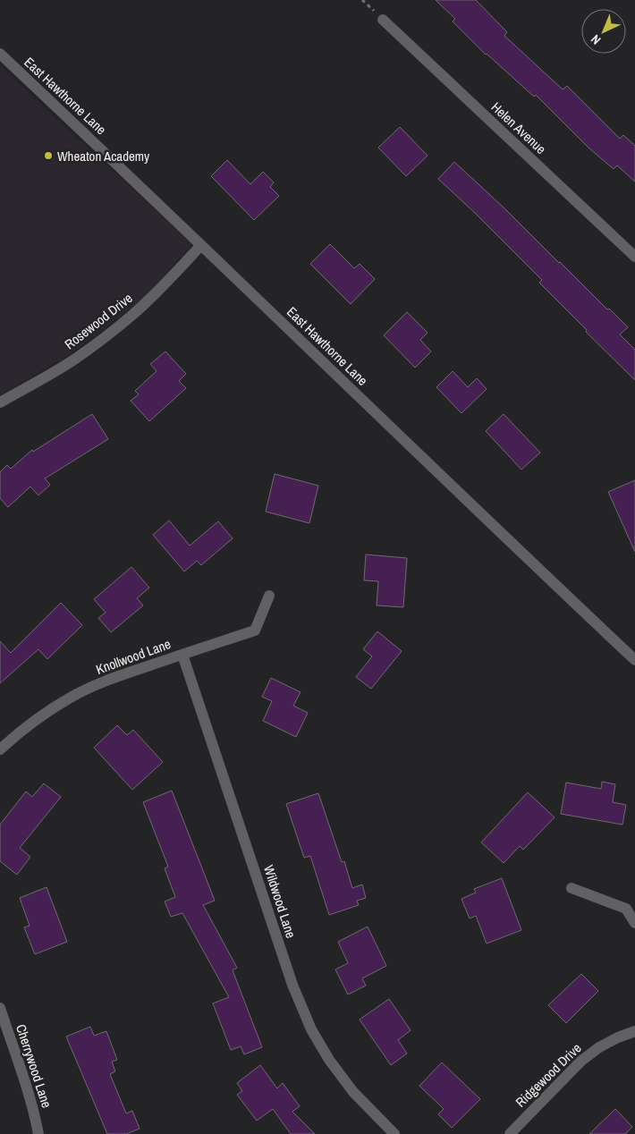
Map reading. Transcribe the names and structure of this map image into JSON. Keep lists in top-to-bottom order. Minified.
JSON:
{"streets":{"street":["East Hawthorne Lane","Helen Avenue","Rosewood Drive","Knollwood Lane","Wildwood Lane","Cherrywood Lane","Ridgewood Drive"]},"crossings":[["East Hawthorne Lane","Rosewood Drive"],["Knollwood Lane","Wildwood Lane"]],"places":["Wheaton Academy"],"north":"bottom left"}
